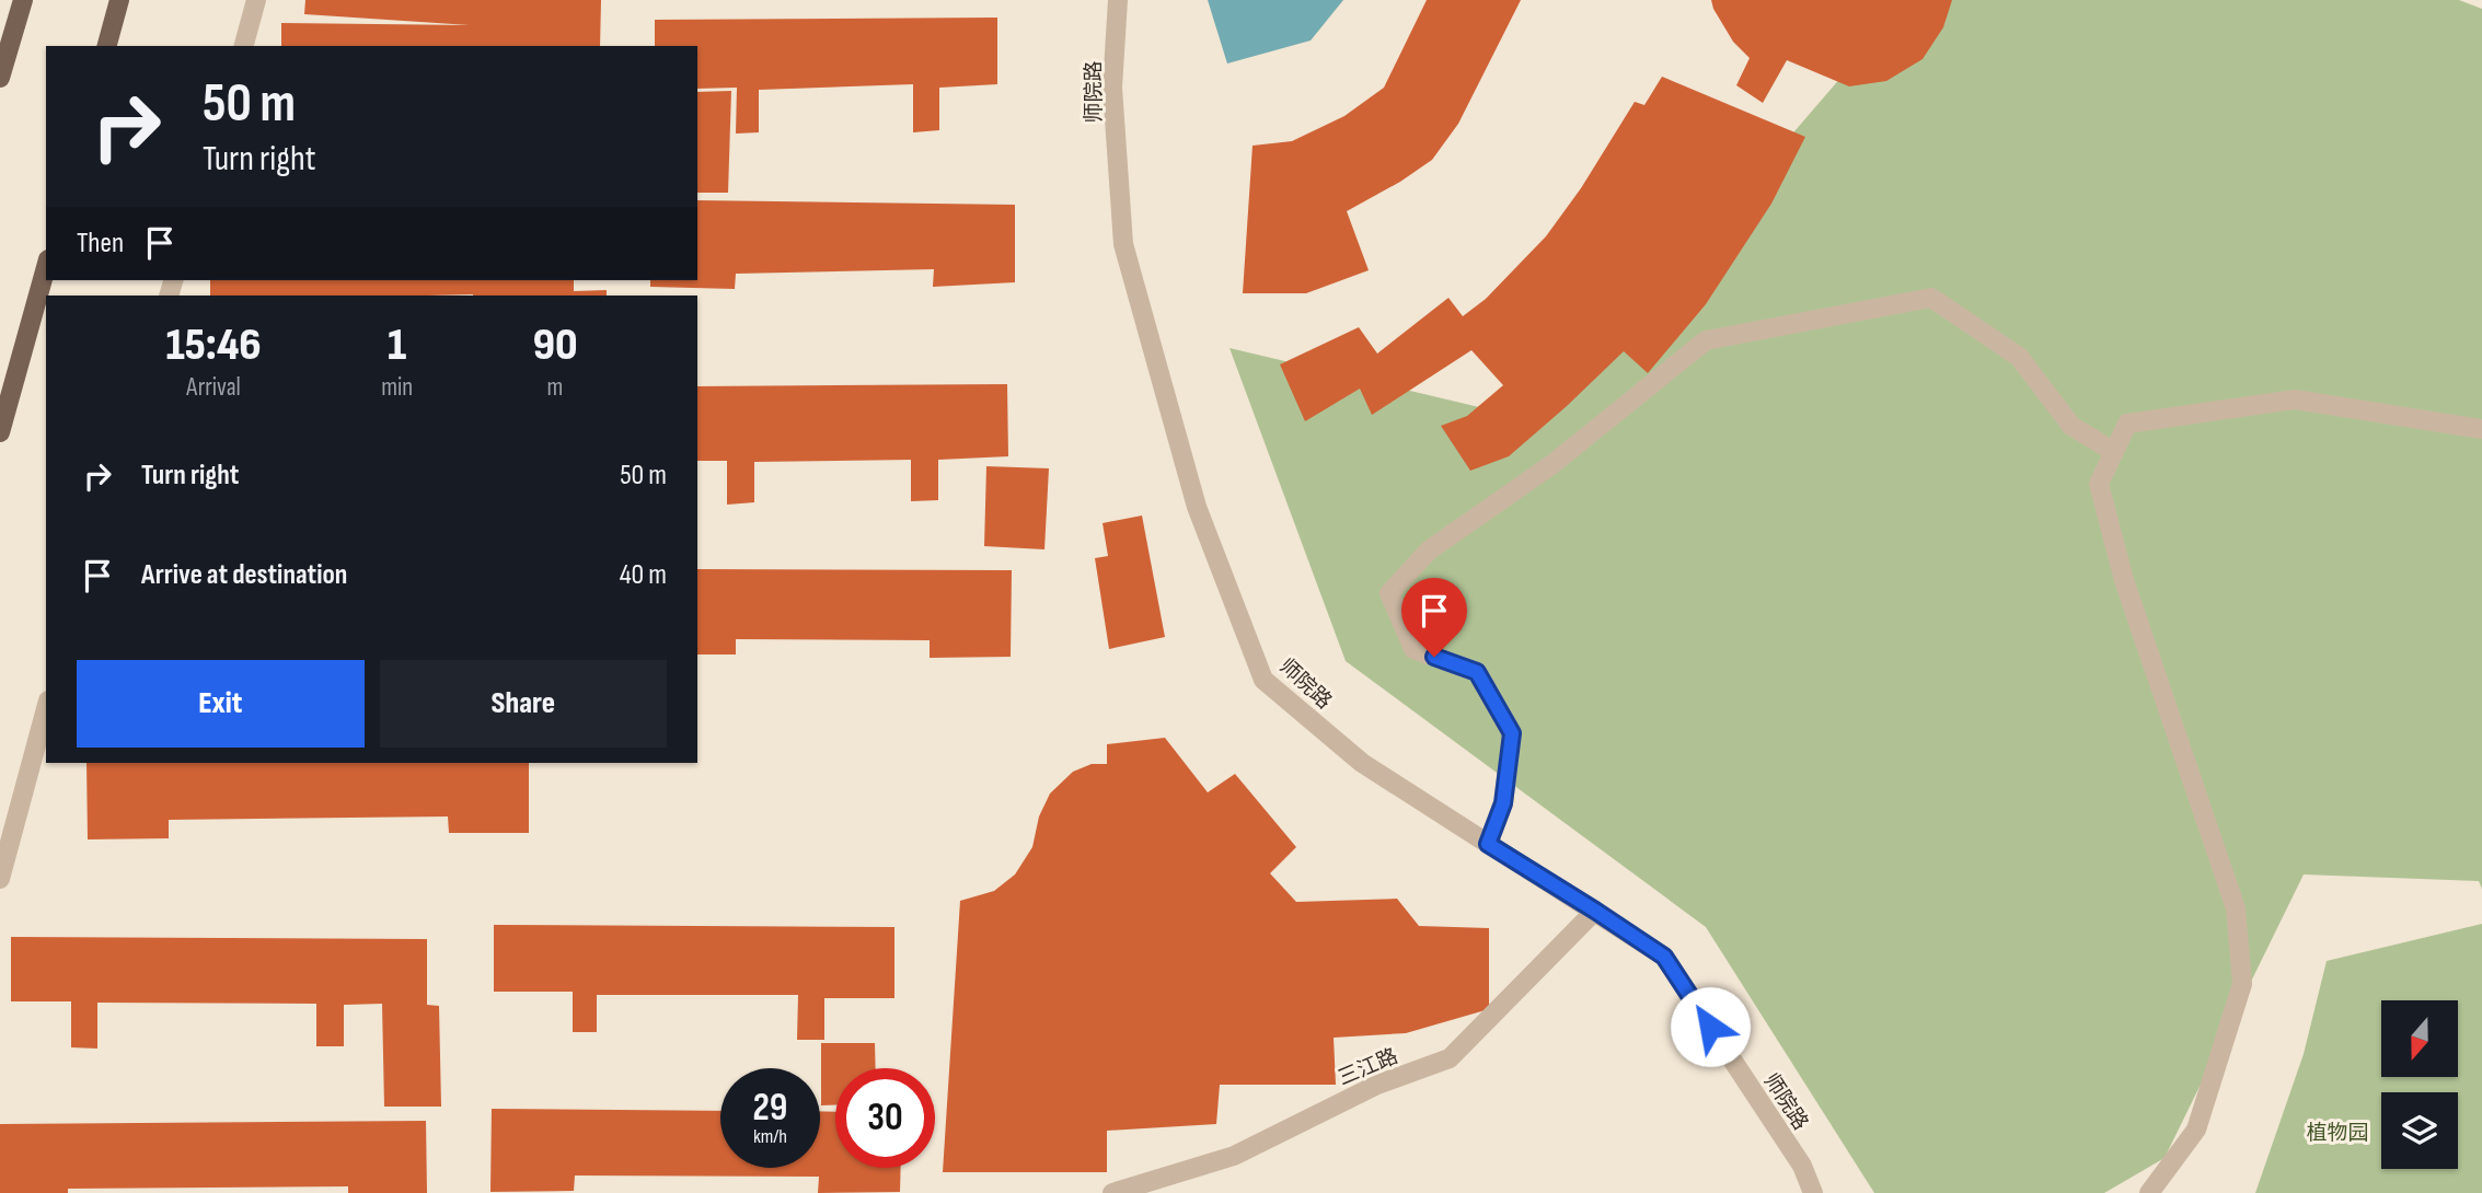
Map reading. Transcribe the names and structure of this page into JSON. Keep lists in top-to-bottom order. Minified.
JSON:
{"streets":{"street":["师院路","三江路"]},"crossings":[["师院路","三江路"]],"parks":["植物园"],"north":"bottom","page":{"turn":["50 m","Turn right"],"then":"Then","eta":["15:46","Arrival","1","min","90","m"],"list":[{"name":"Turn right","value":"50 m"},{"name":"Arrive at destination","value":"40 m"}],"buttons":["Exit","Share"],"speed":"29 km/h","limit":"30"}}
